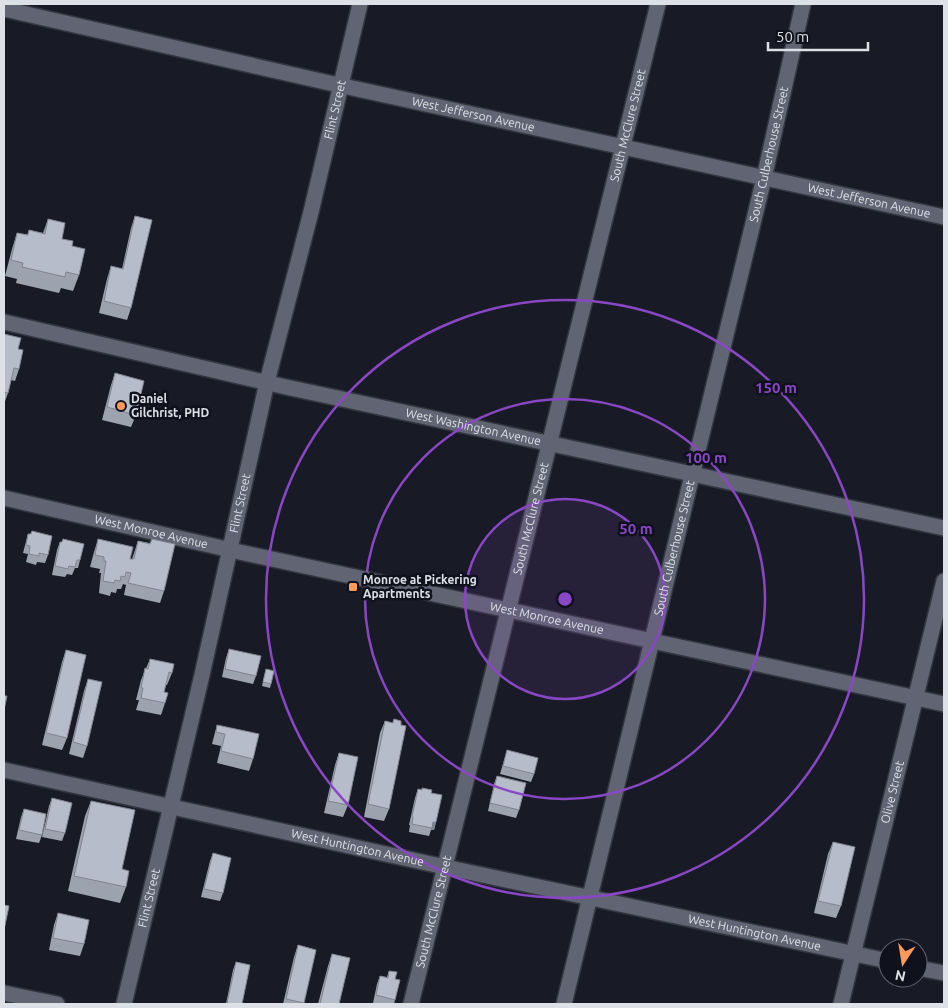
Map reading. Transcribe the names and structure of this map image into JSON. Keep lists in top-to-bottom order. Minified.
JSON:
{"streets":{"street":["Flint Street","West Jefferson Avenue","South McClure Street","South Culberhouse Street","West Washington Avenue","West Monroe Avenue","Olive Street","West Huntington Avenue"]},"crossings":[["Flint Street","West Jefferson Avenue"],["Flint Street","West Washington Avenue"],["Flint Street","West Monroe Avenue"],["Flint Street","West Huntington Avenue"],["West Jefferson Avenue","South McClure Street"],["West Jefferson Avenue","South Culberhouse Street"],["South McClure Street","West Washington Avenue"],["South McClure Street","West Monroe Avenue"],["South McClure Street","West Huntington Avenue"],["South Culberhouse Street","West Washington Avenue"],["South Culberhouse Street","West Monroe Avenue"],["South Culberhouse Street","West Huntington Avenue"],["West Monroe Avenue","Olive Street"],["Olive Street","West Huntington Avenue"]],"places":{"other":["Daniel Gilchrist, PHD"],"transit":["Monroe at Pickering Apartments"]},"scale_bar":"50 m","north":"bottom","rings":["150 m","100 m","50 m"]}
